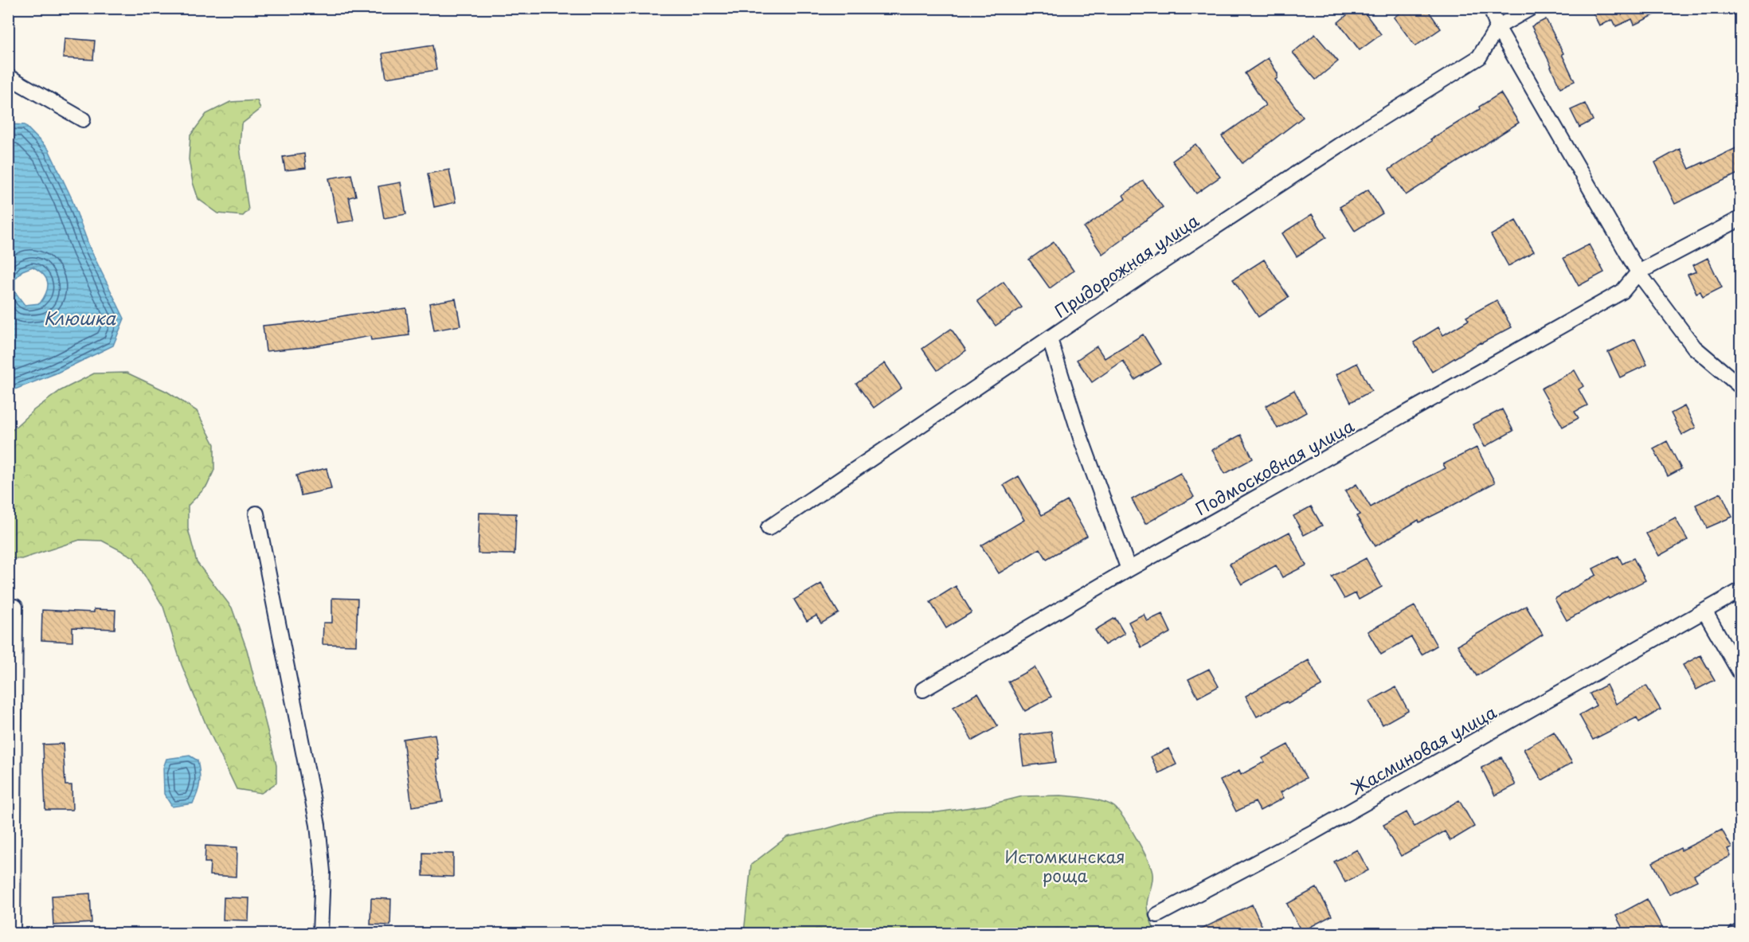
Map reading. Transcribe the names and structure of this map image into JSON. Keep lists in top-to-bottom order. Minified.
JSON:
{"streets":{"street":["Придорожная улица","Подмосковная улица","Жасминовая улица"]},"water":["Клюшка"],"parks":["Истомкинская роща"]}
